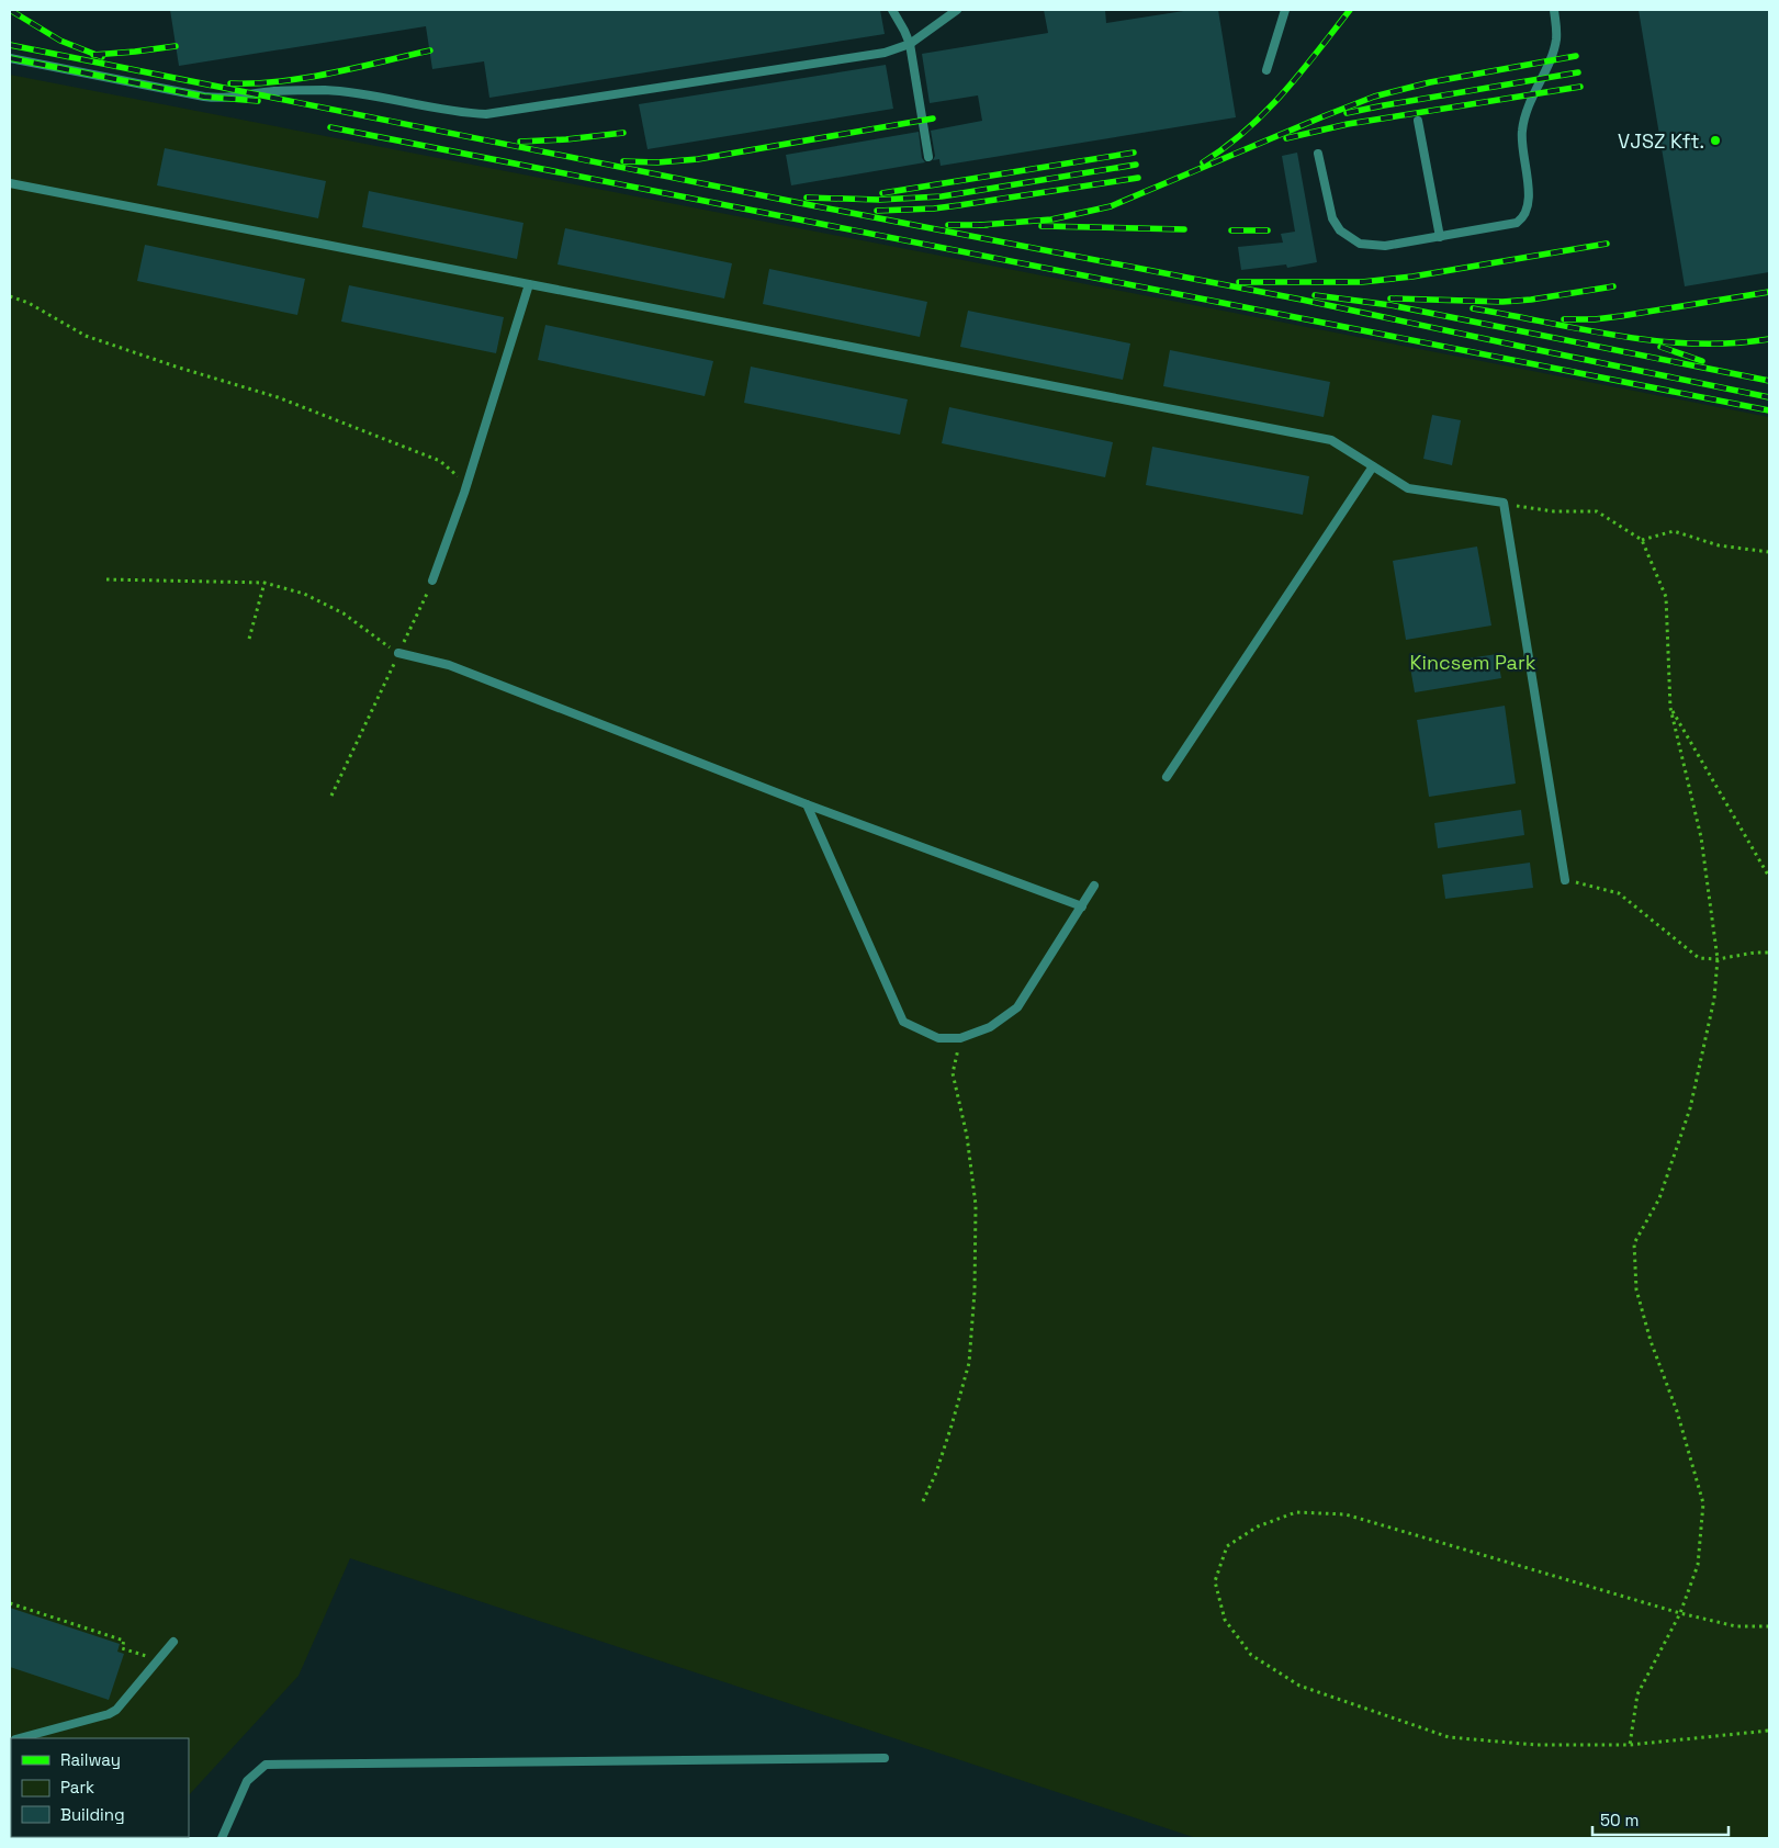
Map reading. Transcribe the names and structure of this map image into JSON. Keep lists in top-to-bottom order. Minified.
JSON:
{"parks":["Kincsem Park"],"places":["VJSZ Kft."],"legend":["Railway","Park","Building"],"scale_bar":"50 m"}
